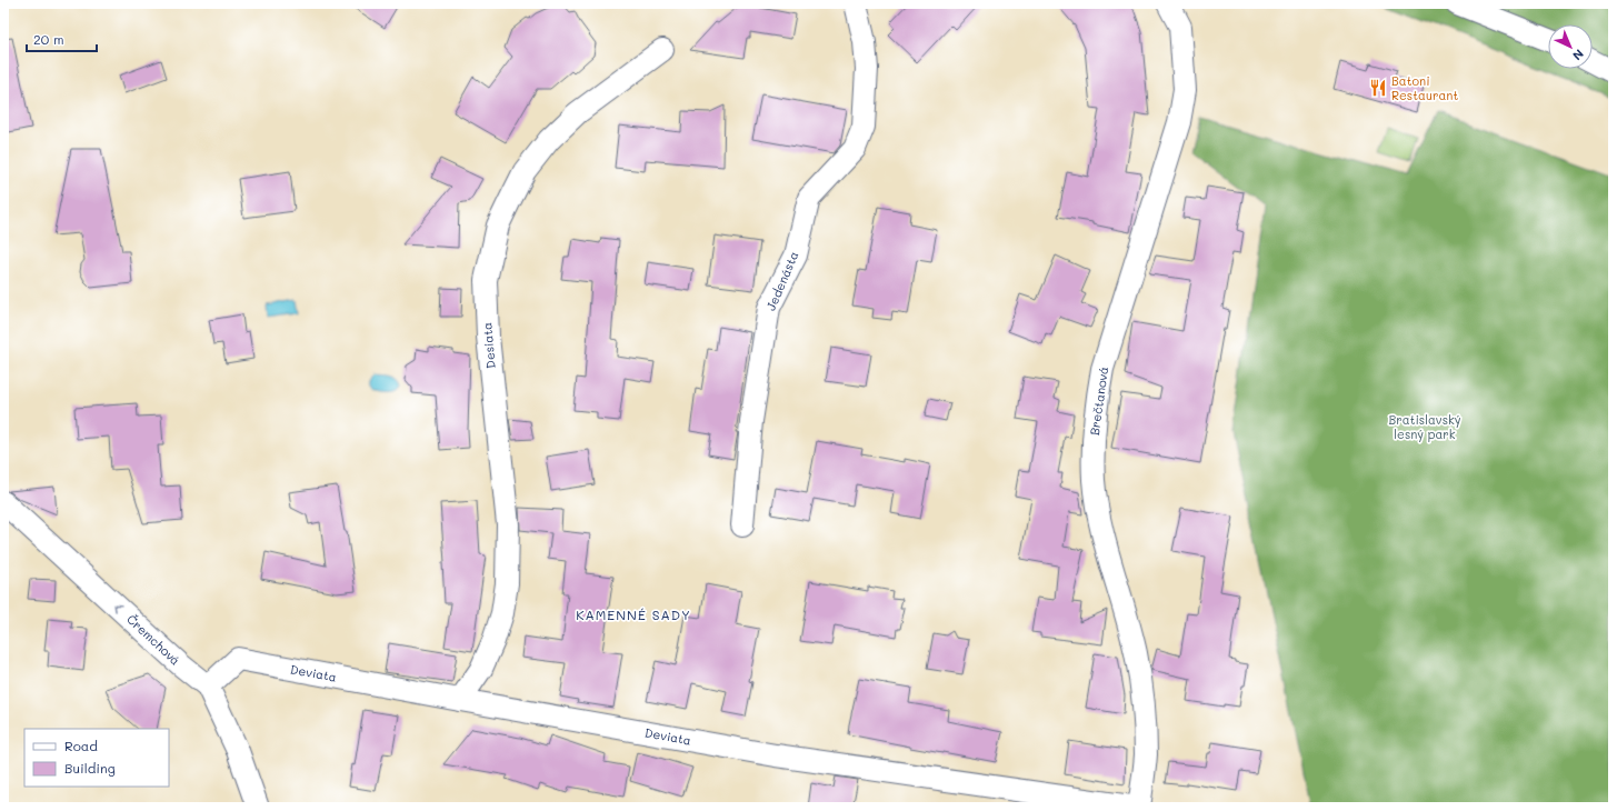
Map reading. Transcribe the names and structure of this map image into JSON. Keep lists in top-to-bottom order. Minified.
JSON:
{"streets":{"street":["Jedenásta","Desiata","Brečtanová","Čremchová","Deviata"]},"crossings":[["Desiata","Deviata"],["Brečtanová","Deviata"],["Čremchová","Deviata"]],"one_way":["Čremchová"],"districts":["KAMENNÉ SADY"],"parks":["Bratislavský lesný park"],"places":{"restaurant":["Batoni Restaurant"]},"legend":["Road","Building"],"scale_bar":"20 m","north":"bottom right"}
